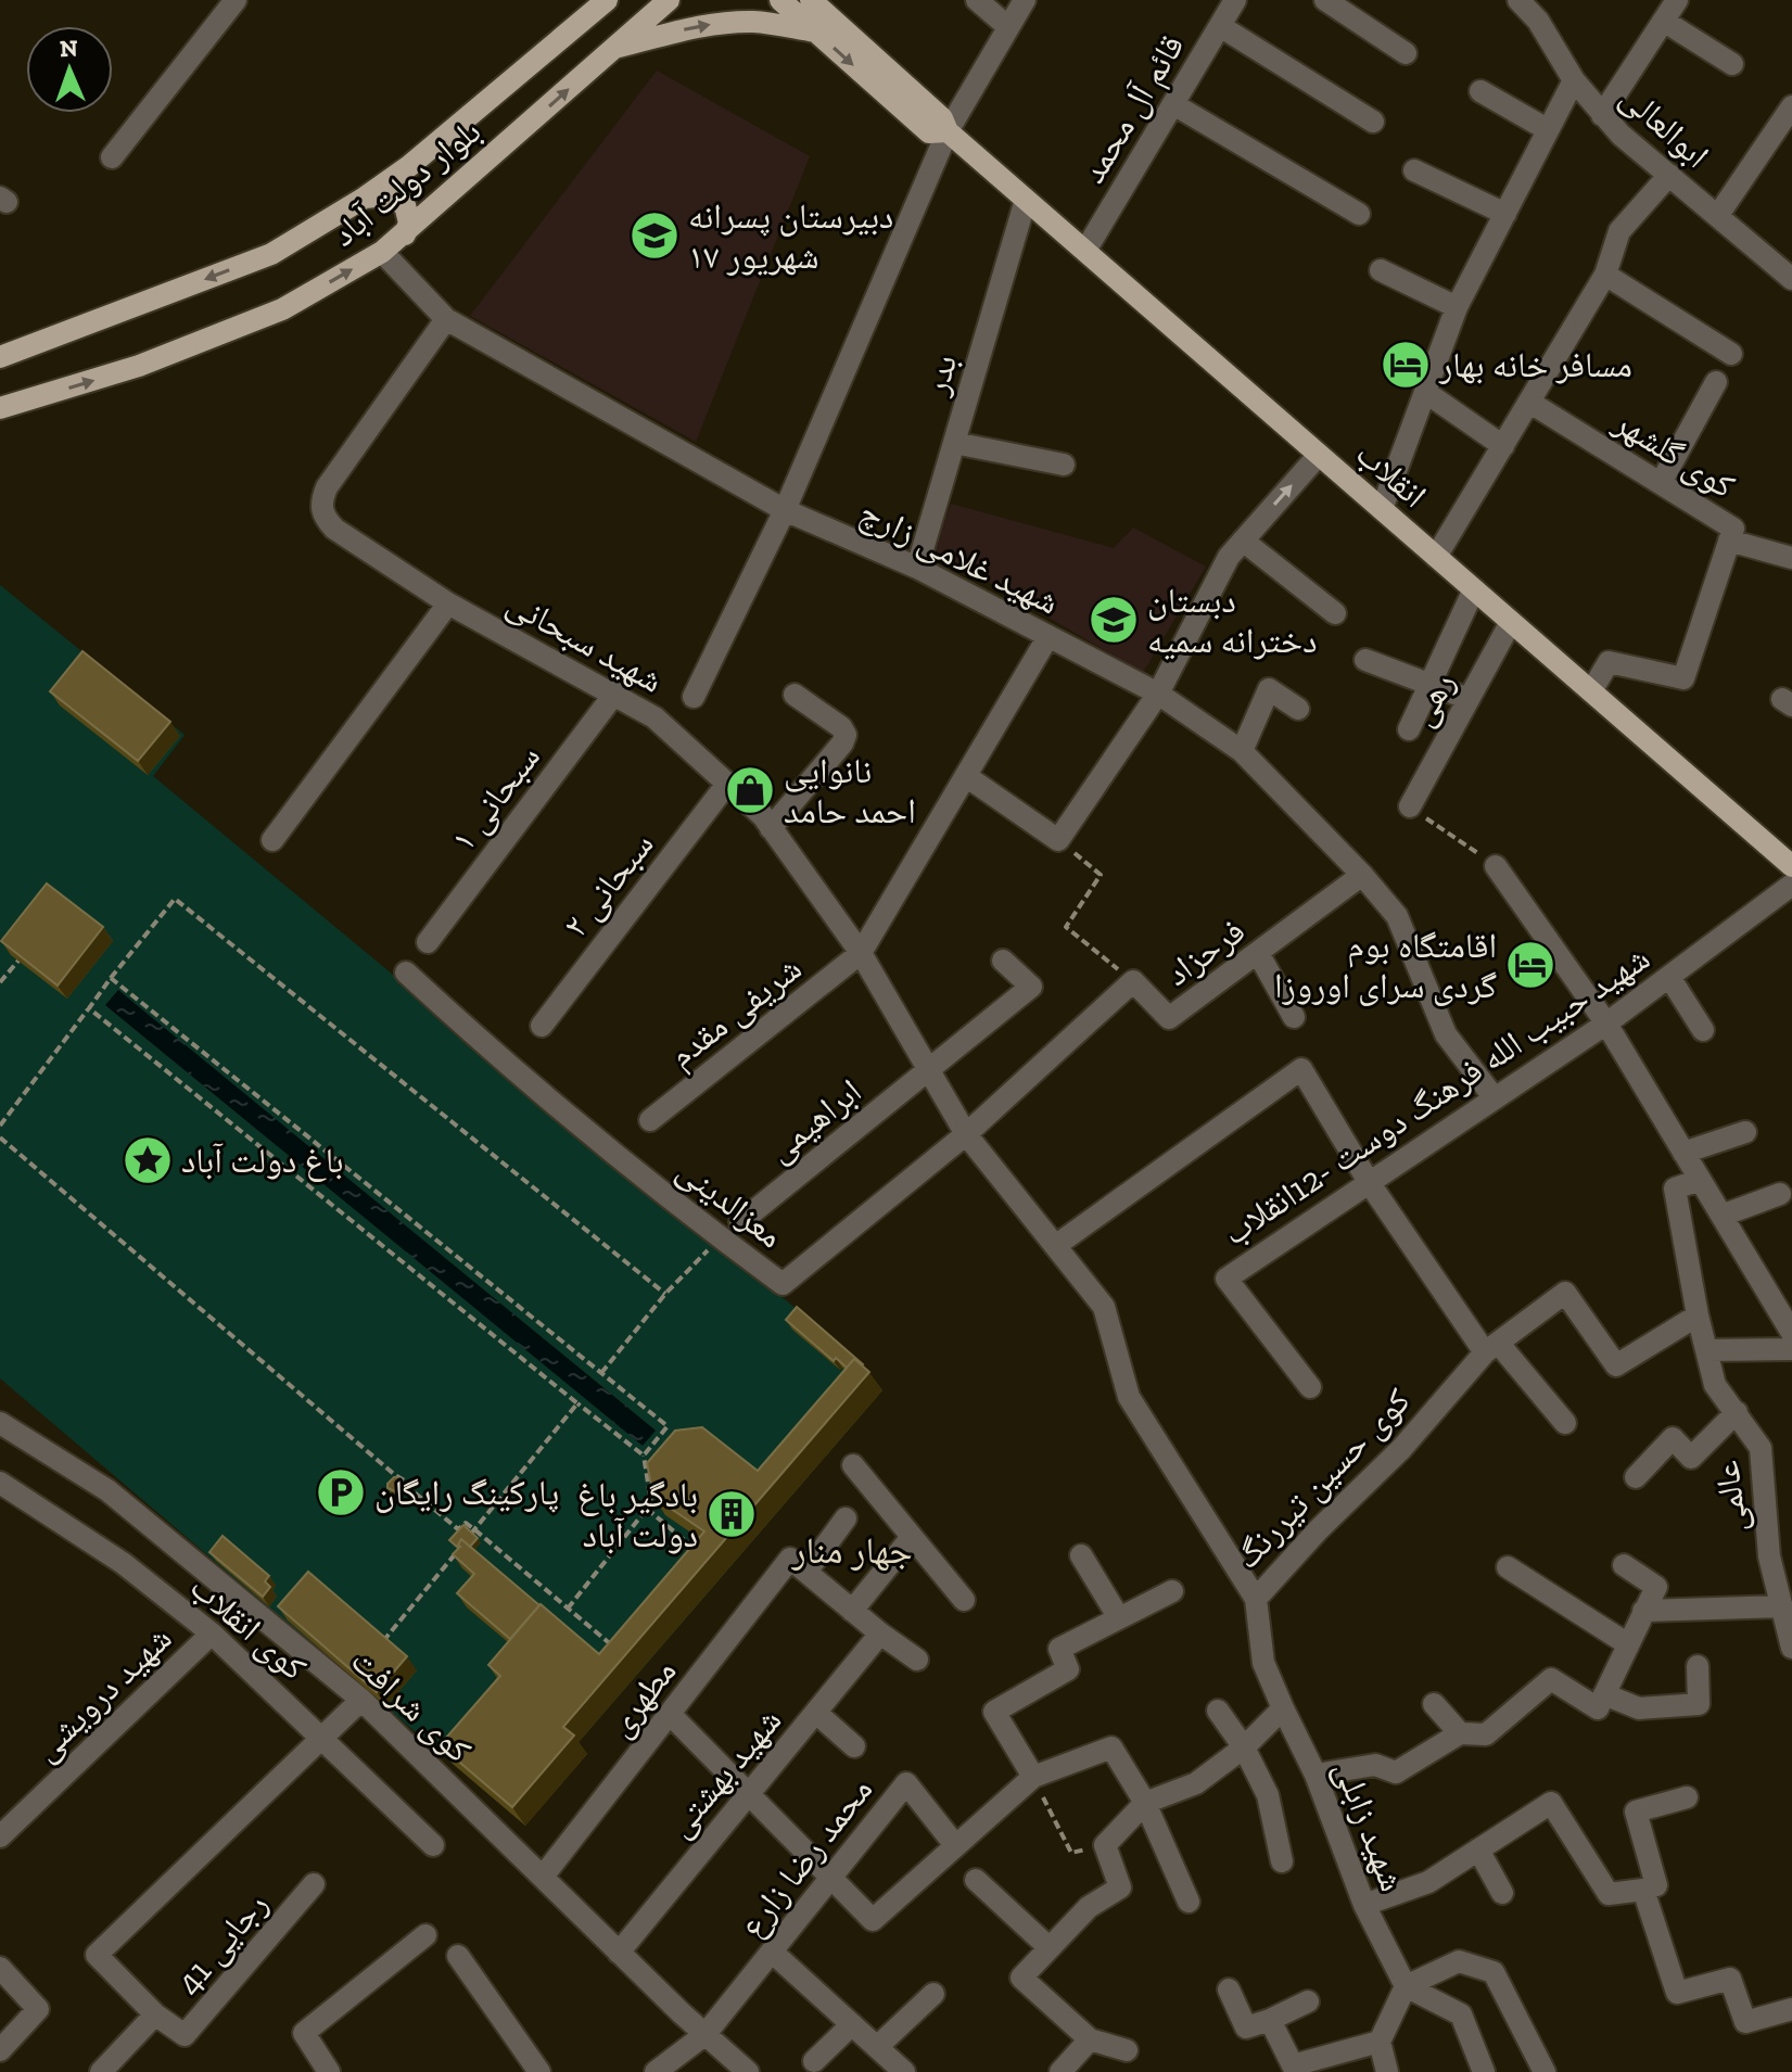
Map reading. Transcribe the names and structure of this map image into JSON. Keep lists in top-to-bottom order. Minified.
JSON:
{"streets":{"main road":["بلوار دولت آباد","انقلاب"],"street":["قائم آل محمد","ابوالعالی","بدر","کوی گلشهر","شهید غلامی زارچ","شهید سبحانی","رهی","سبحانی ۱","سبحانی ۲","فرحزاد","شریفی مقدم","شهید حبیب الله فرهنگ دوست -12انقلاب","ابراهیمی","معزالدینی","کوی حسین تیررنگ","عالمی","کوی انقلاب","شهید درویشی","مطهری","کوی شرافت","شهید بهشتی","شهید زابلی","محمد رضا زارع","رجایی 41"]},"crossings":[["قائم آل محمد","انقلاب"],["بدر","انقلاب"],["بدر","شهید غلامی زارچ"],["کوی گلشهر","انقلاب"],["انقلاب","رهی"],["شهید غلامی زارچ","شهید سبحانی"],["شهید غلامی زارچ","فرحزاد"],["شهید غلامی زارچ","شهید حبیب الله فرهنگ دوست -12انقلاب"],["شهید سبحانی","سبحانی ۱"],["شهید سبحانی","سبحانی ۲"],["شهید سبحانی","شریفی مقدم"],["شهید سبحانی","ابراهیمی"],["شهید سبحانی","معزالدینی"],["شهید سبحانی","کوی حسین تیررنگ"],["فرحزاد","معزالدینی"],["معزالدینی","کوی حسین تیررنگ"],["کوی حسین تیررنگ","شهید زابلی"],["کوی انقلاب","شهید درویشی"],["مطهری","کوی شرافت"],["کوی شرافت","شهید بهشتی"],["کوی شرافت","محمد رضا زارع"]],"districts":["جهار منار"],"places":{"school or university":["دبیرستان پسرانه ۱۷ شهریور","دبستان دخترانه سمیه"],"hotel":["مسافر خانه بهار","اقامتگاه بوم گردی سرای اوروزا"],"shop":["نانوایی احمد حامد"],"place":["باغ دولت آباد"],"parking":["پارکینگ رایگان"],"building":["بادگیر باغ دولت آباد"]},"north":"top"}
